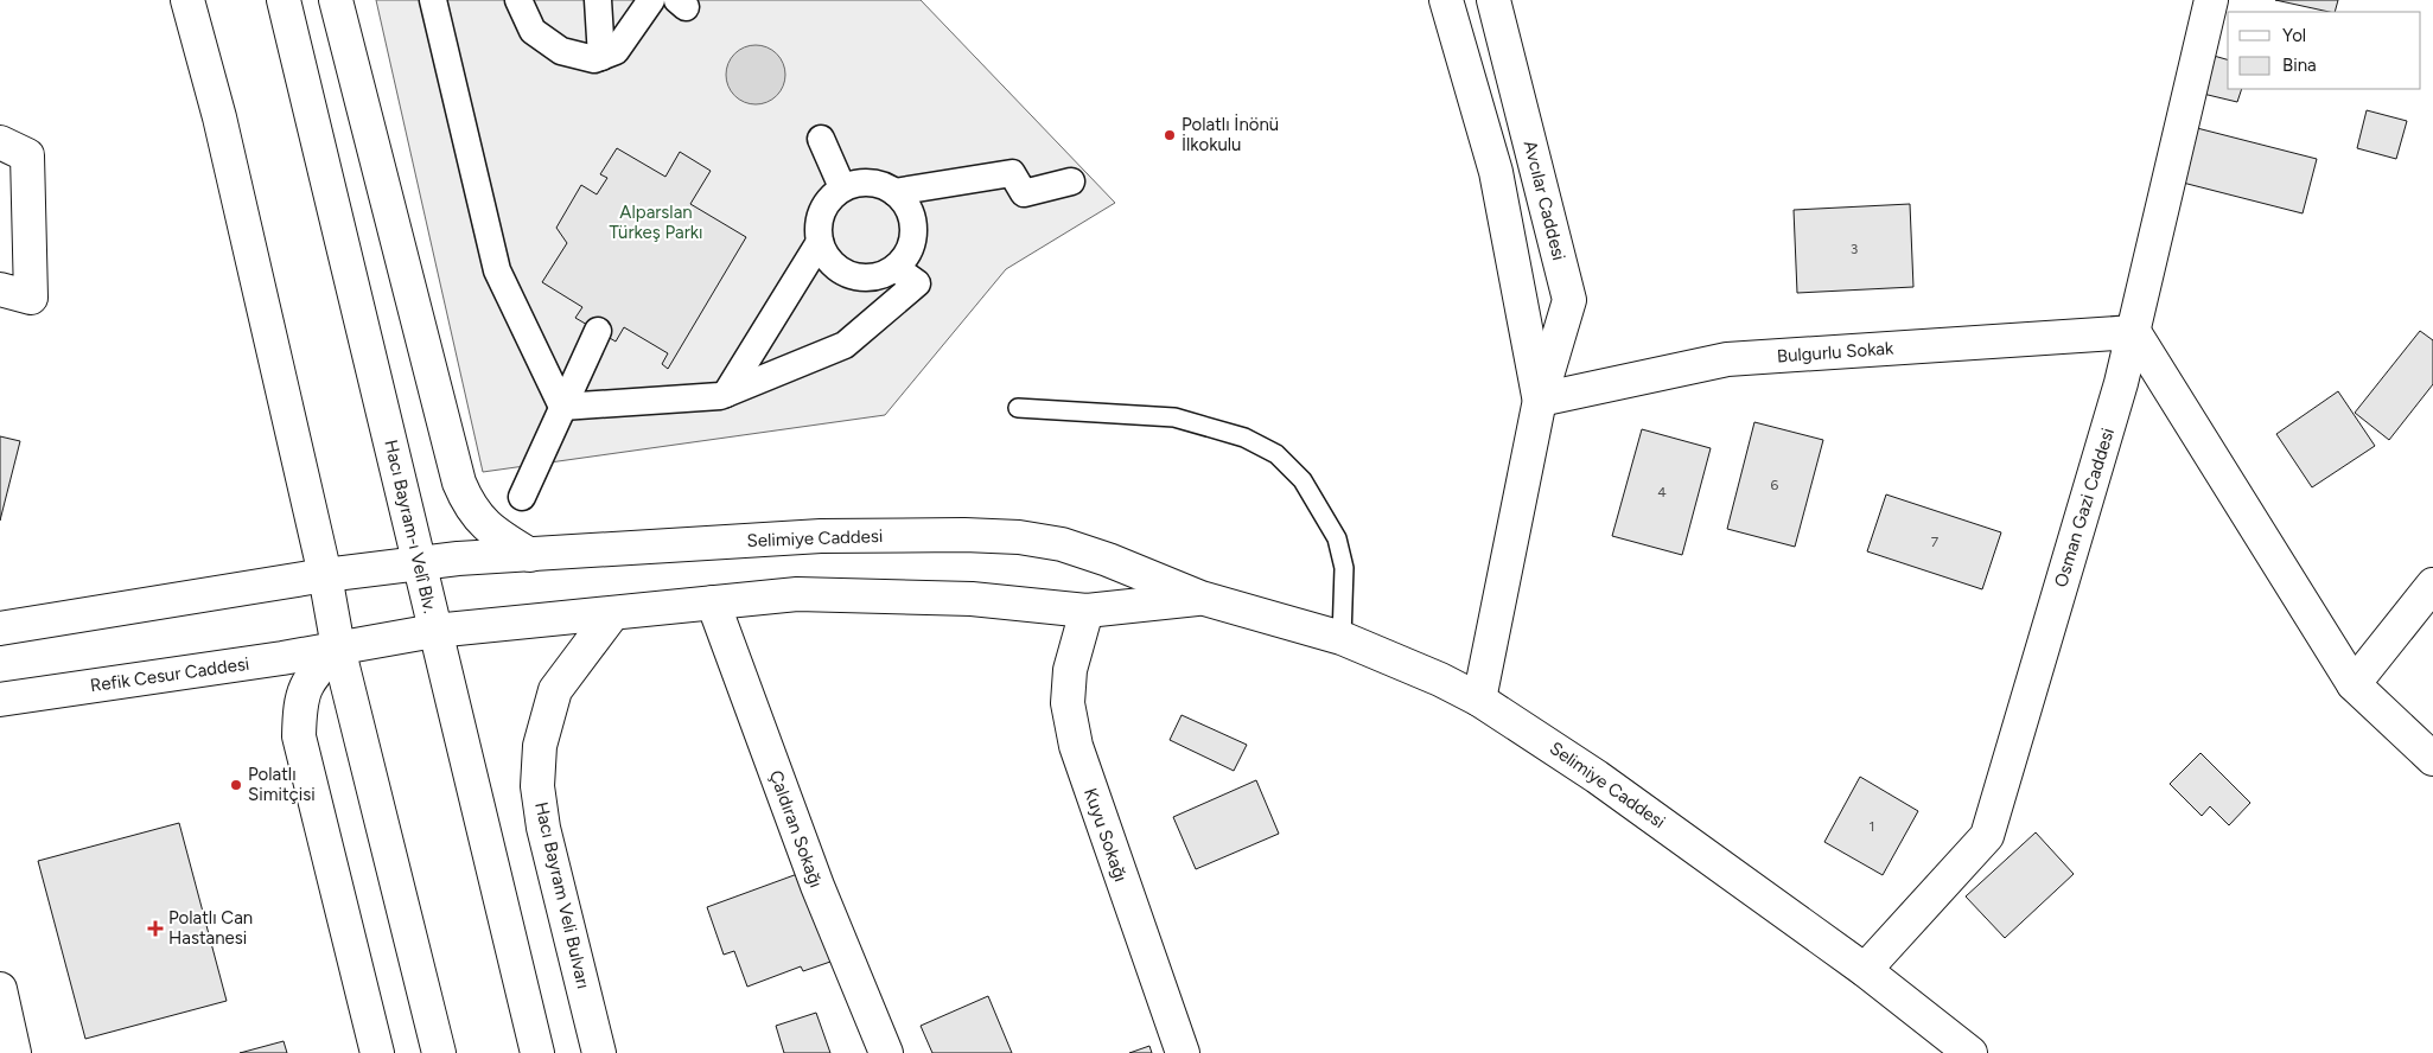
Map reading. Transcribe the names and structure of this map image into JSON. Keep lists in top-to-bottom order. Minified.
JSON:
{"streets":{"main road":["Avcılar Caddesi","Bulgurlu Sokak","Osman Gazi Caddesi","Hacı Bayram-ı Velî Blv.","Selimiye Caddesi","Refik Cesur Caddesi","Çaldıran Sokağı","Kuyu Sokağı","Hacı Bayram Veli Bulvarı"]},"crossings":[["Avcılar Caddesi","Bulgurlu Sokak"],["Avcılar Caddesi","Selimiye Caddesi"],["Bulgurlu Sokak","Osman Gazi Caddesi"],["Osman Gazi Caddesi","Selimiye Caddesi"],["Hacı Bayram-ı Velî Blv.","Selimiye Caddesi"],["Hacı Bayram-ı Velî Blv.","Refik Cesur Caddesi"],["Selimiye Caddesi","Refik Cesur Caddesi"],["Selimiye Caddesi","Çaldıran Sokağı"],["Selimiye Caddesi","Kuyu Sokağı"],["Selimiye Caddesi","Hacı Bayram Veli Bulvarı"]],"parks":["Alparslan Türkeş Parkı"],"places":{"other":["Polatlı İnönü İlkokulu","Polatlı Simitçisi"],"health":["Polatlı Can Hastanesi"]},"house_numbers":["3","6","4","7","1"],"legend":["Yol","Bina"]}
